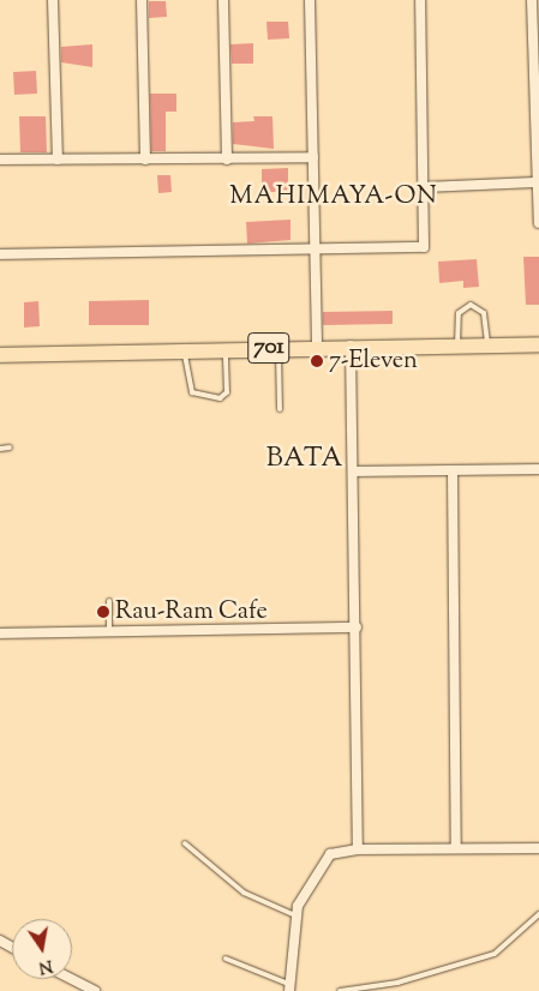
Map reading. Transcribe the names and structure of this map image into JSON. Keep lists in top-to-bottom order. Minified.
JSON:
{"streets":{"main road":["701"]},"districts":["MAHIMAYA-ON","BATA"],"places":["7-Eleven","Rau-Ram Cafe"],"north":"bottom"}
